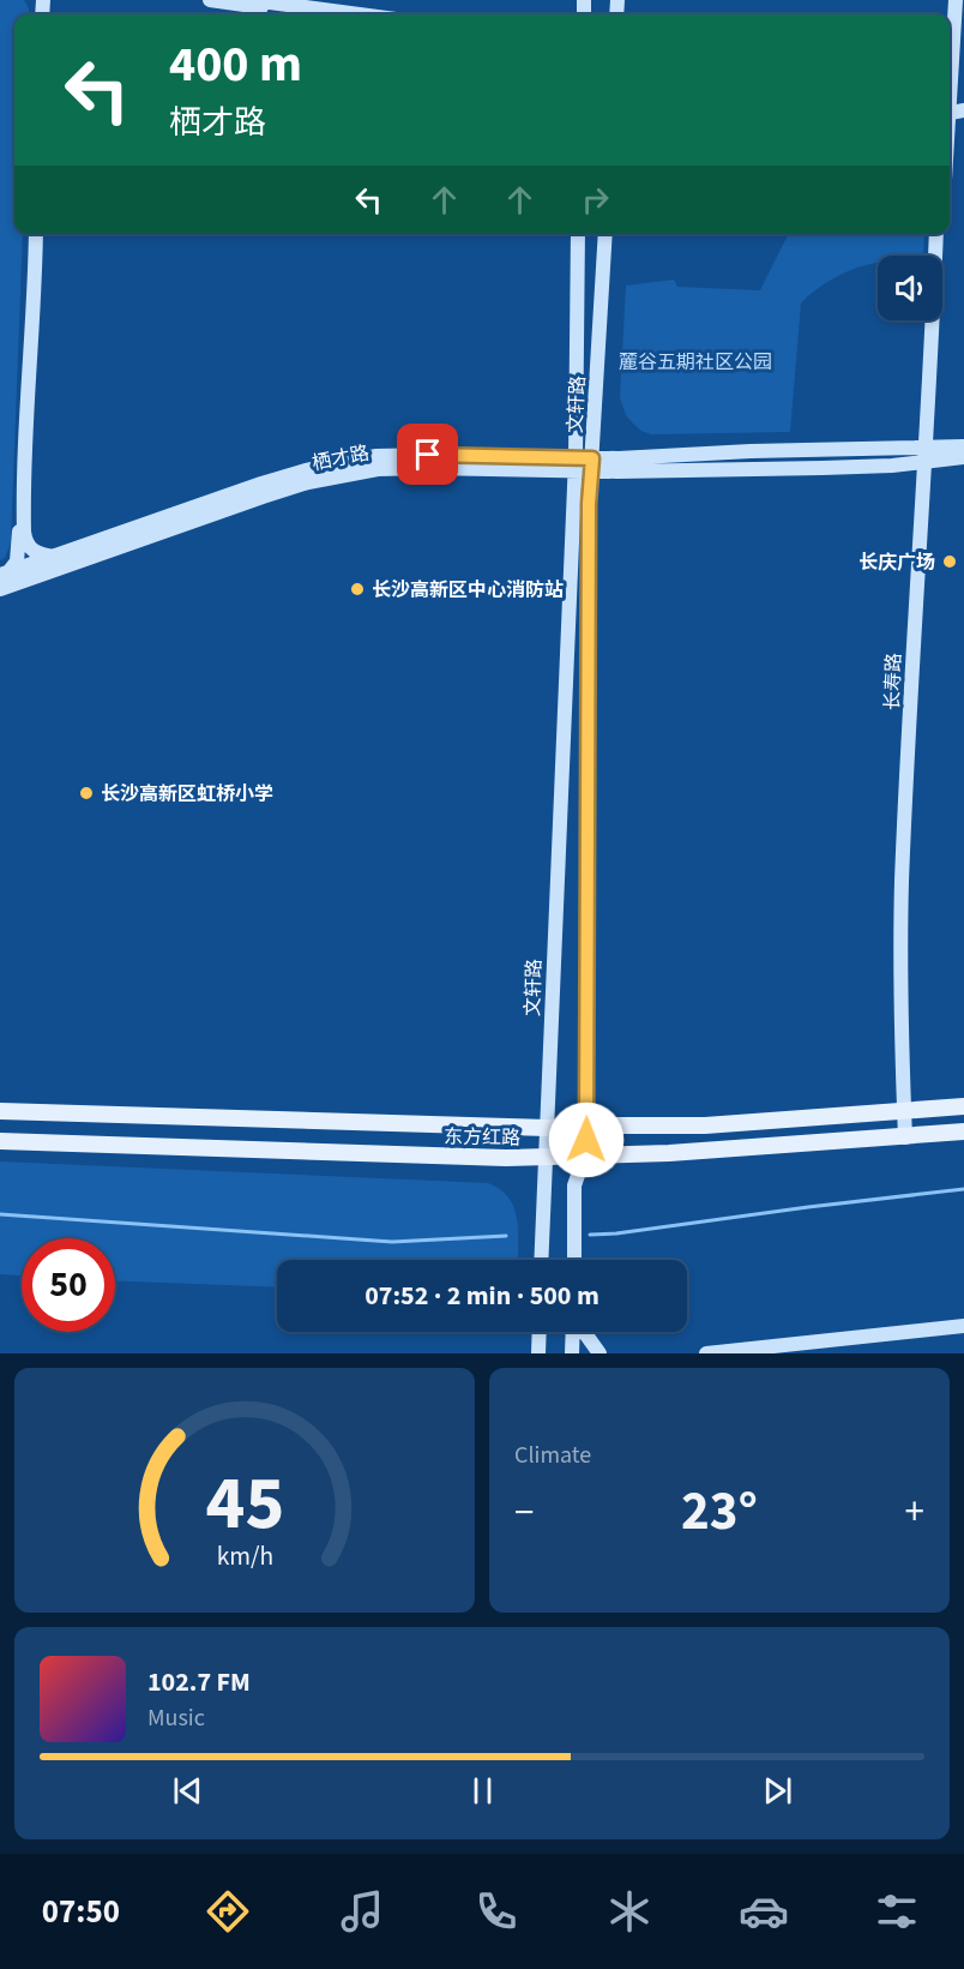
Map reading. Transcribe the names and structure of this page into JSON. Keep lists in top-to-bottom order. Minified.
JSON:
{"streets":{"main road":["文轩路","栖才路","长寿路","东方红路"]},"crossings":[["文轩路","栖才路"],["文轩路","东方红路"],["栖才路","长寿路"],["长寿路","东方红路"]],"parks":["麓谷五期社区公园"],"places":["长庆广场","长沙高新区中心消防站","长沙高新区虹桥小学"],"page":{"turn":["400 m","栖才路"],"limit":"50","trip":"07:52 · 2 min · 500 m","tile":"Climate","heat":["−","23°","+"],"song":["102.7 FM","Music"],"tabs":"07:50","gauge":["45","km/h"]}}
